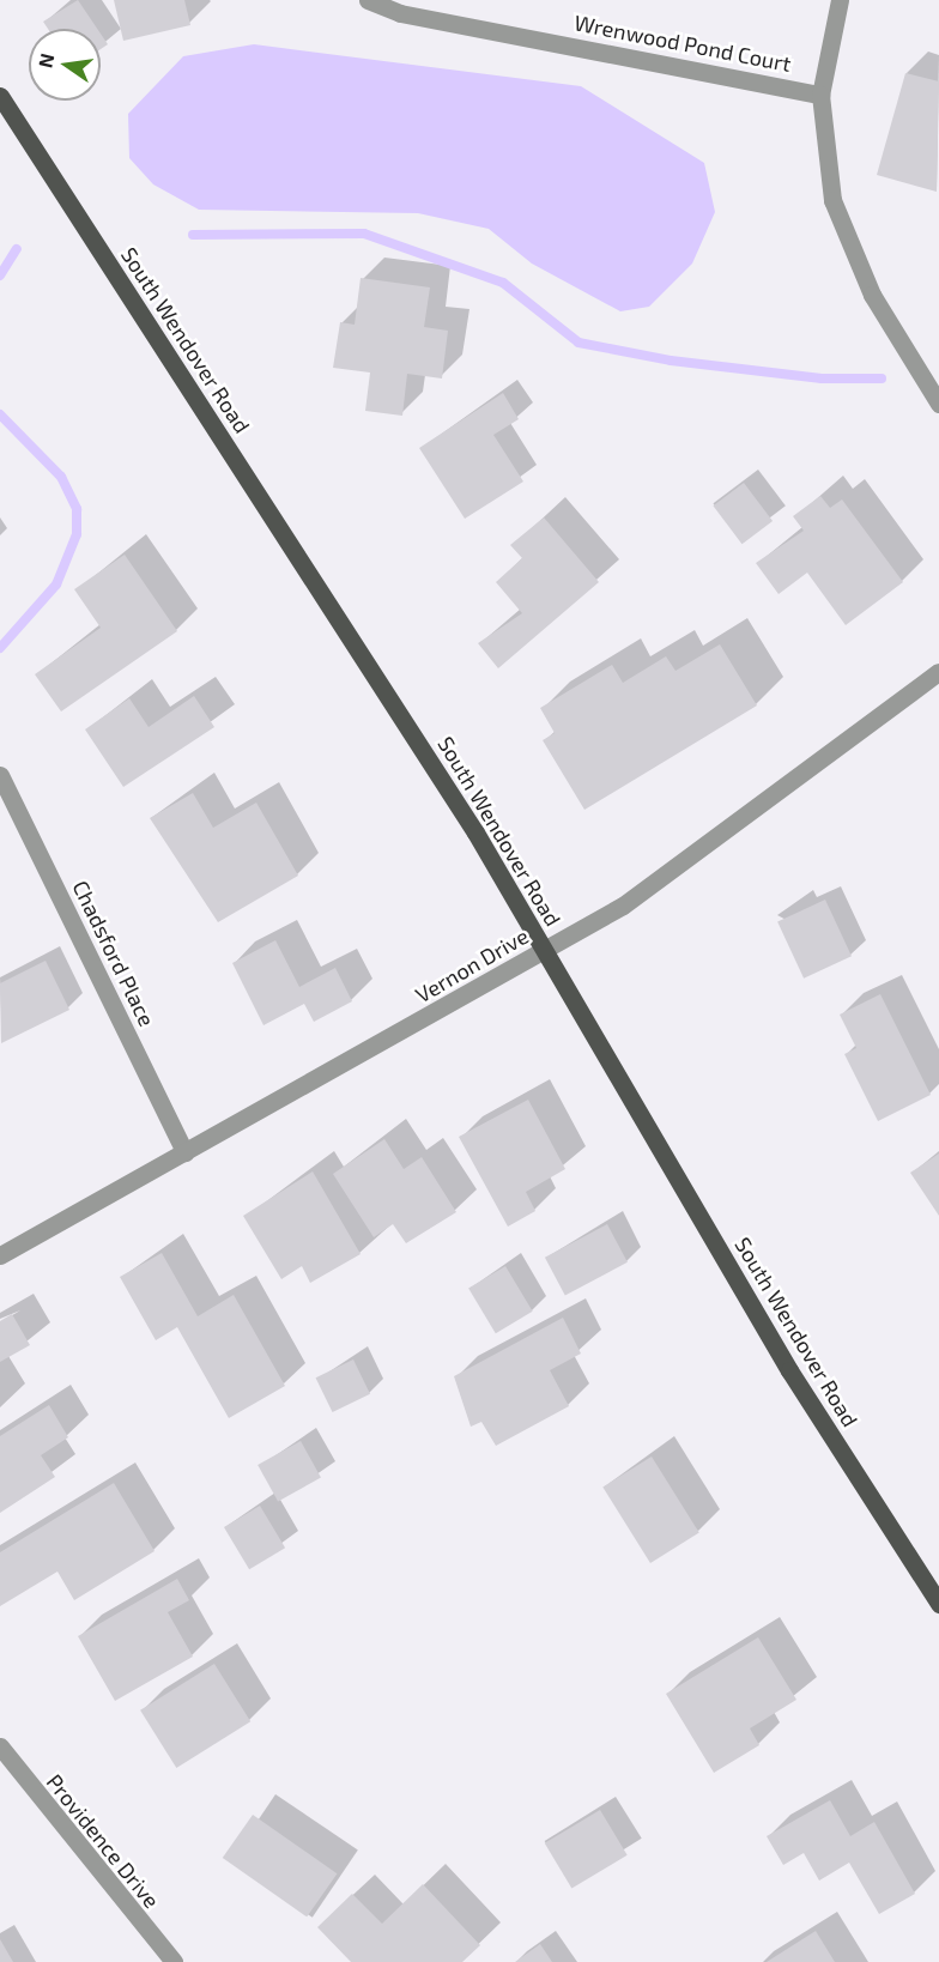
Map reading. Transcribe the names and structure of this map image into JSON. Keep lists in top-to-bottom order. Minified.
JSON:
{"streets":{"main road":["South Wendover Road"],"street":["Wrenwood Pond Court","Chadsford Place","Vernon Drive","Providence Drive"]},"crossings":[["South Wendover Road","Vernon Drive"],["Chadsford Place","Vernon Drive"]],"north":"left"}
